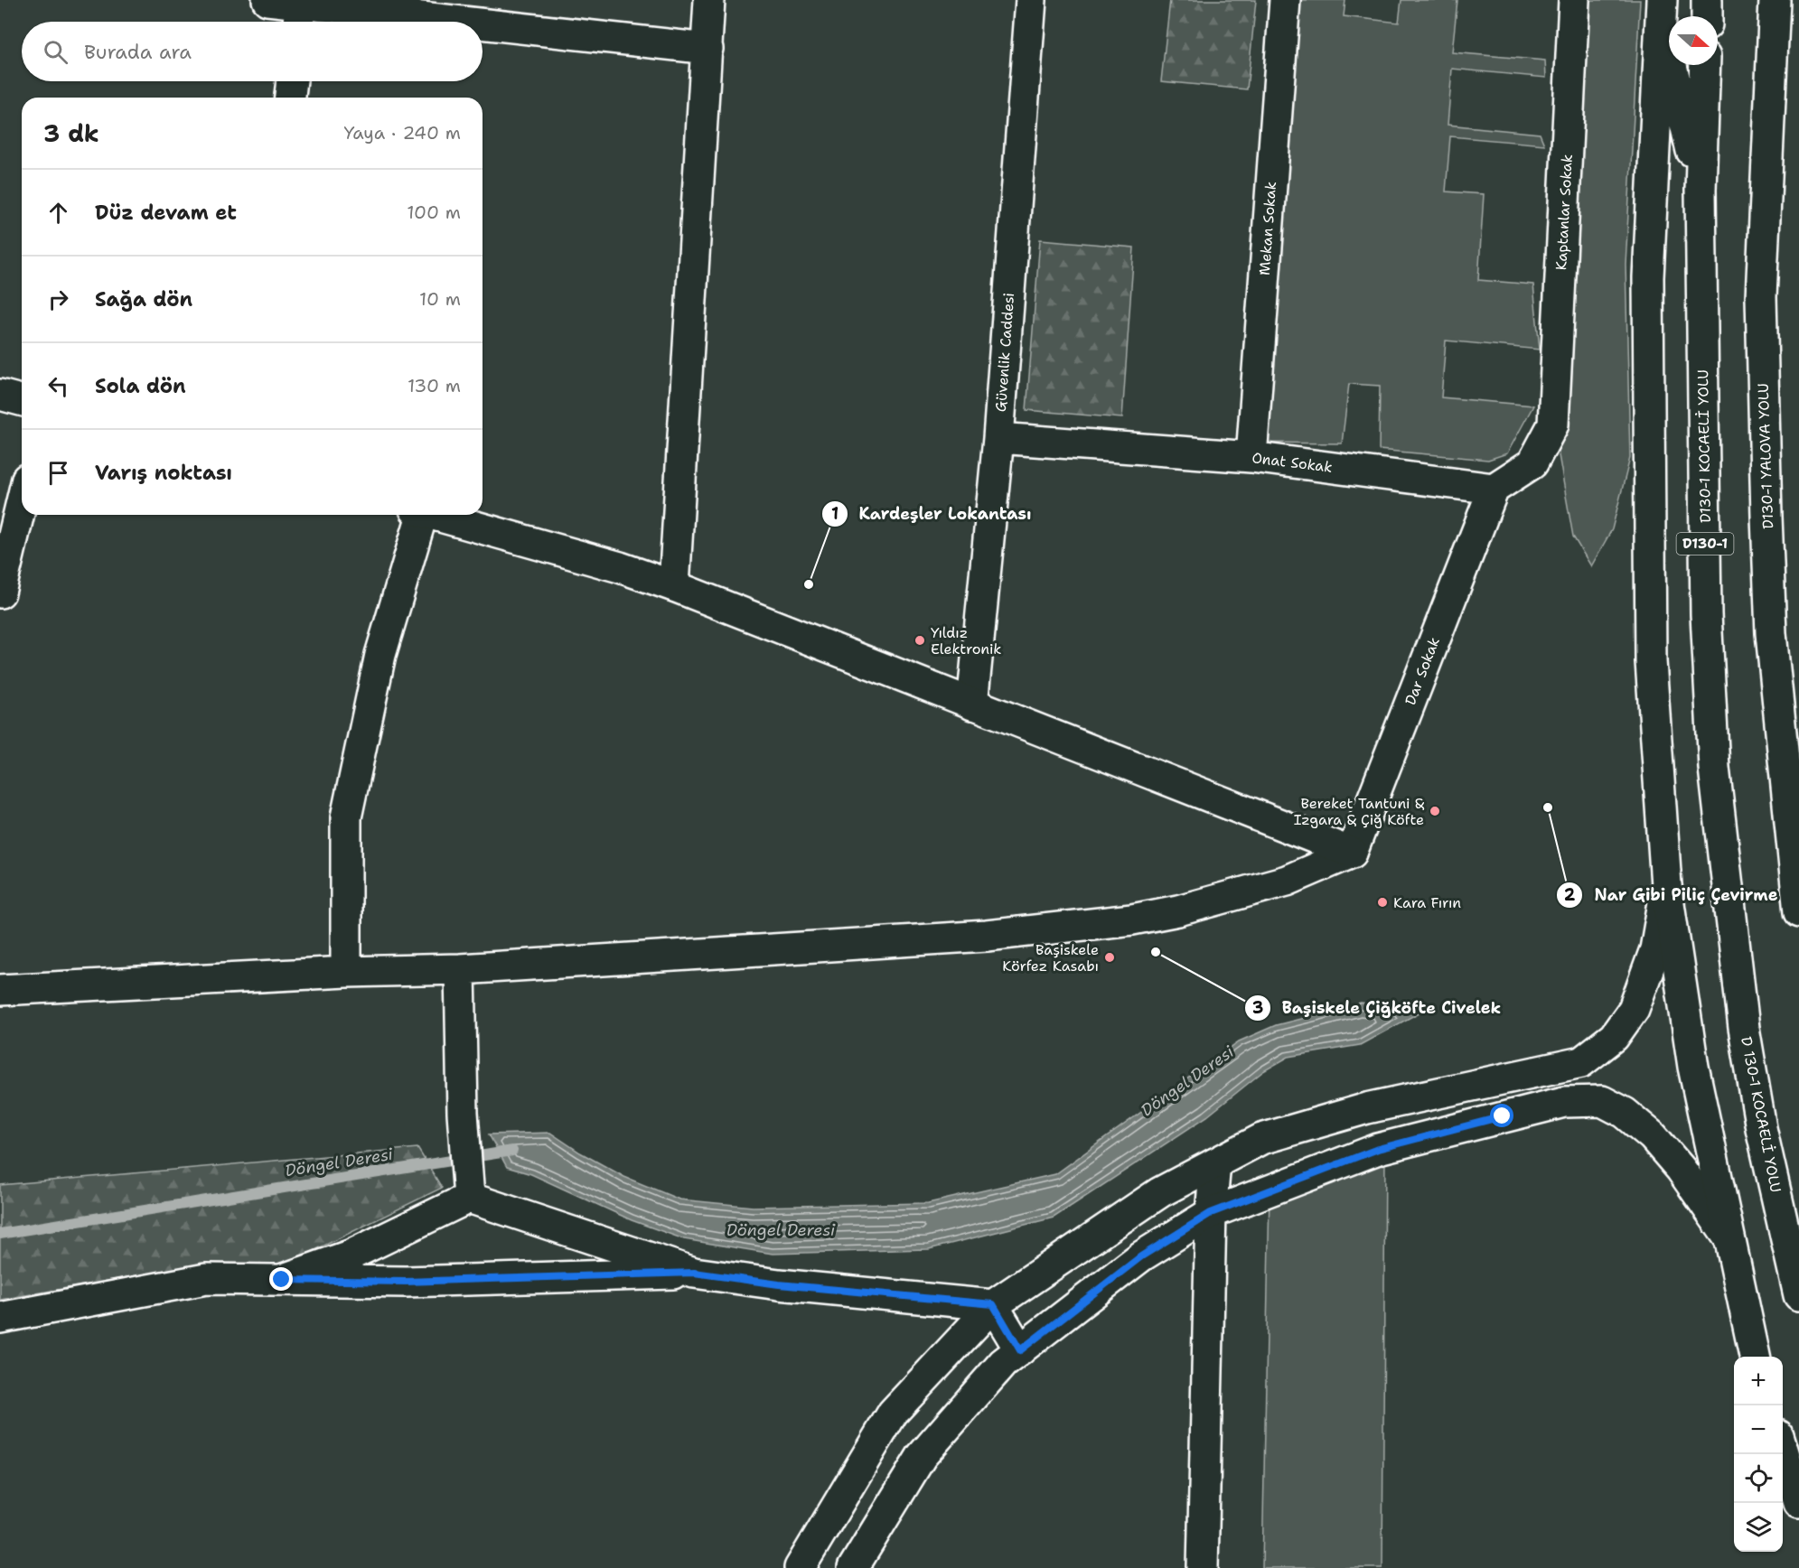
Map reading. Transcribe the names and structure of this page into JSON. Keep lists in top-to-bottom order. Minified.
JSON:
{"streets":{"main road":["Kaptanlar Sokak","Mekan Sokak","Güvenlik Caddesi","D130-1 KOCAELİ YOLU","D130-1 YALOVA YOLU","Onat Sokak","D130-1","Dar Sokak","D 130-1 KOCAELİ YOLU"]},"crossings":[["Kaptanlar Sokak","Onat Sokak"],["Kaptanlar Sokak","Dar Sokak"],["Mekan Sokak","Onat Sokak"],["Güvenlik Caddesi","Onat Sokak"],["D130-1 KOCAELİ YOLU","D 130-1 KOCAELİ YOLU"],["Onat Sokak","Dar Sokak"]],"water":["Döngel Deresi"],"places":["Kardeşler Lokantası","Yıldız Elektronik","Nar Gibi Piliç Çevirme","Bereket Tantuni & Izgara & Çiğ Köfte","Kara Fırın","Başiskele Çiğköfte Civelek","Başiskele Körfez Kasabı"],"north":"right","page":{"search":"Burada ara","heading":["3 dk","Yaya · 240 m"],"list":[["Düz devam et","100 m"],["Sağa dön","10 m"],["Sola dön","130 m"],"Varış noktası"],"map_buttons":["+","−"]}}
